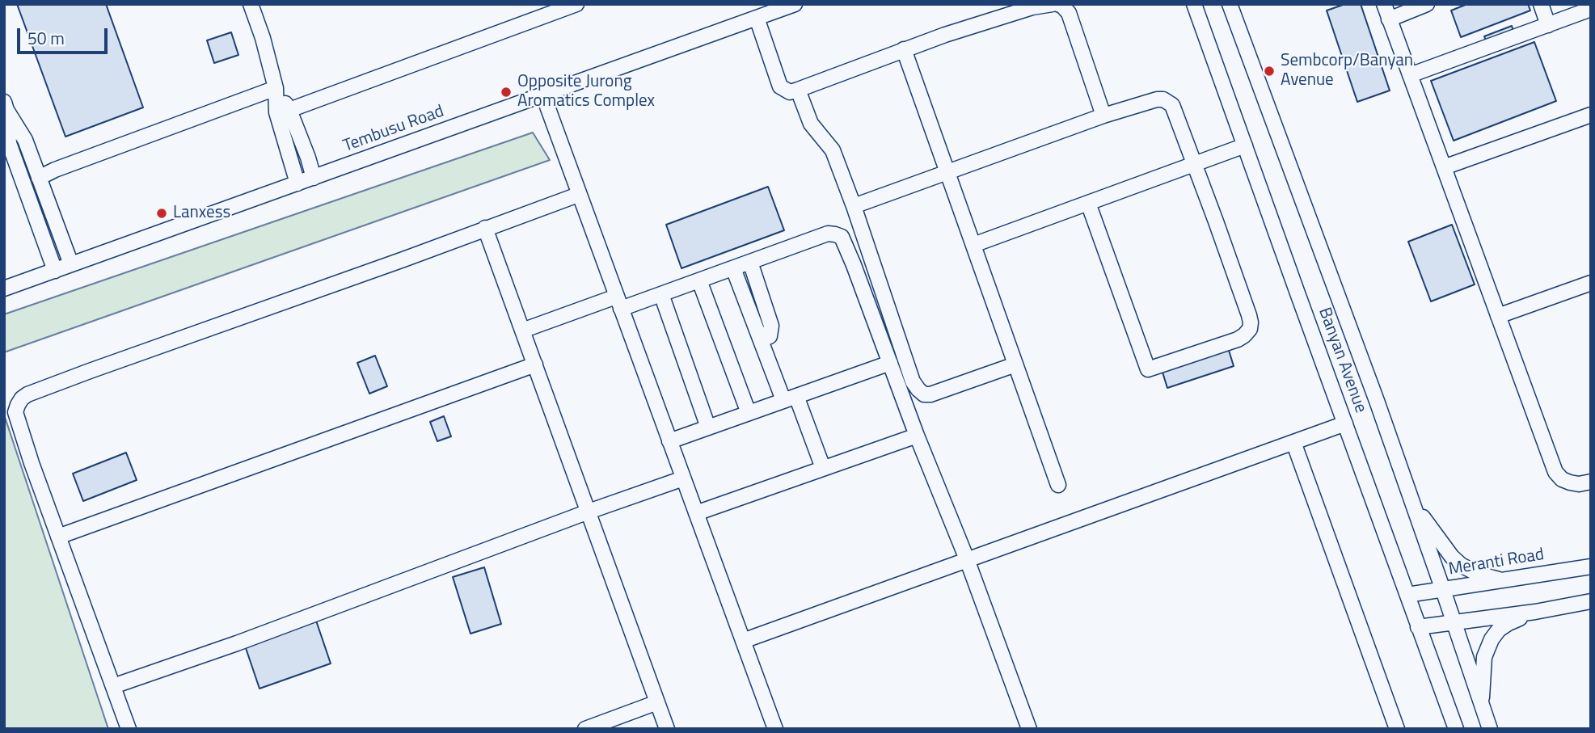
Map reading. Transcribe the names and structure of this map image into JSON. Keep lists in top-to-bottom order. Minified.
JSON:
{"streets":{"street":["Tembusu Road","Banyan Avenue","Meranti Road"]},"crossings":[["Banyan Avenue","Meranti Road"]],"places":["Sembcorp/Banyan Avenue","Opposite Jurong Aromatics Complex","Lanxess"],"scale_bar":"50 m"}
